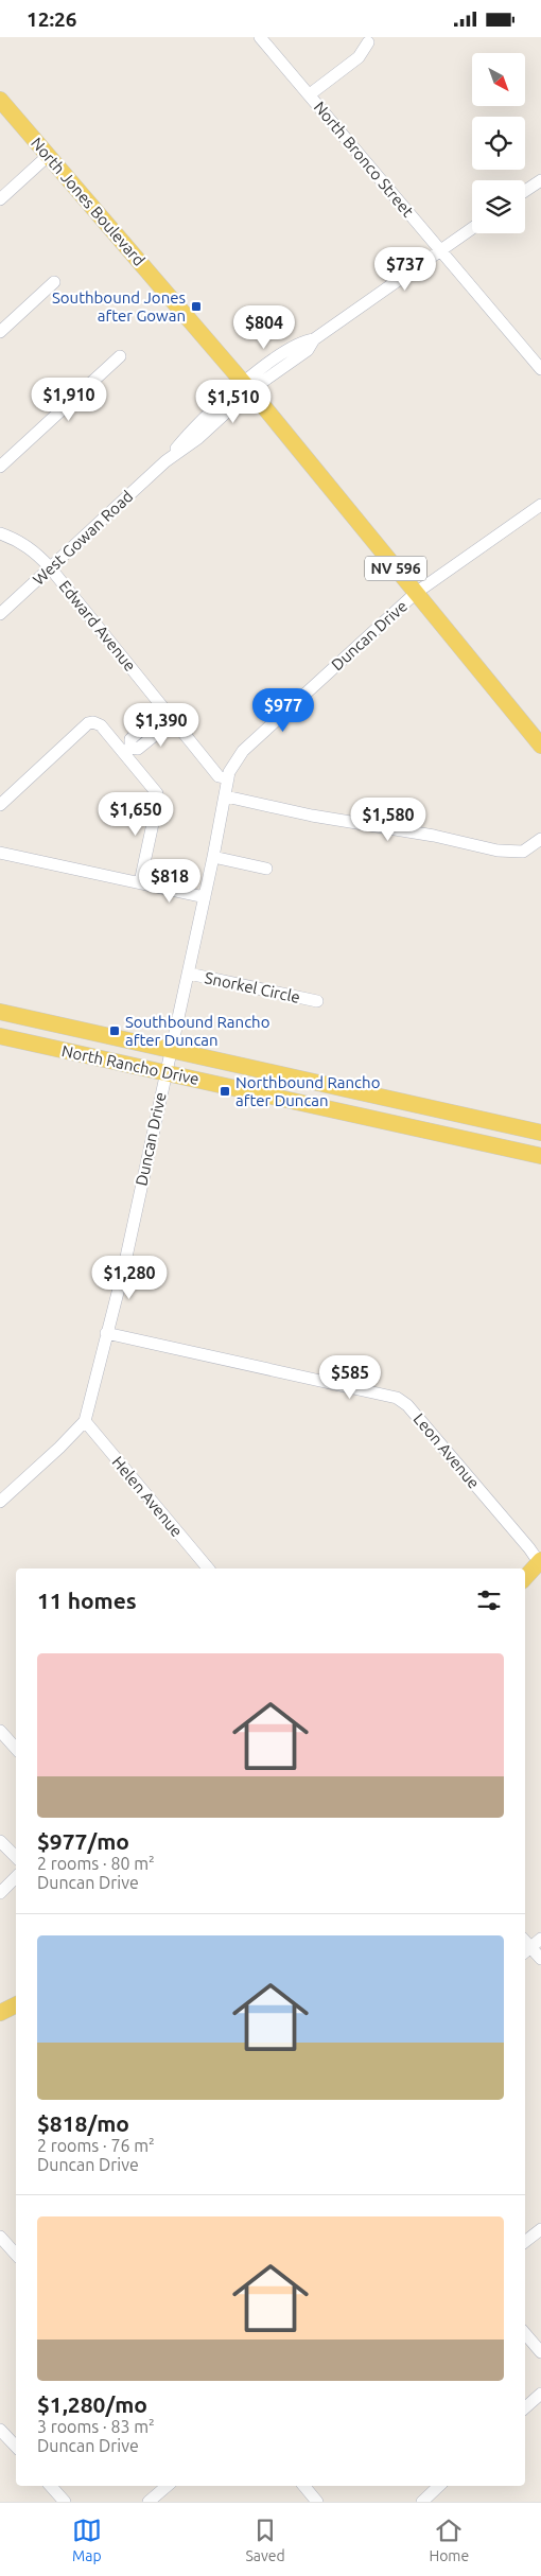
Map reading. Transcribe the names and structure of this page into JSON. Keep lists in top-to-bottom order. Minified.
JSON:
{"streets":{"main road":["North Jones Boulevard","NV 596","North Rancho Drive"],"street":["North Bronco Street","West Gowan Road","Edward Avenue","Duncan Drive","Snorkel Circle","Leon Avenue","Helen Avenue"]},"crossings":[["North Bronco Street","West Gowan Road"],["North Jones Boulevard","West Gowan Road"],["North Jones Boulevard","Duncan Drive"],["West Gowan Road","Edward Avenue"],["Edward Avenue","Duncan Drive"],["Duncan Drive","Snorkel Circle"],["Duncan Drive","North Rancho Drive"],["Duncan Drive","Leon Avenue"],["Duncan Drive","Helen Avenue"]],"places":{"transit":["Southbound Jones after Gowan","Southbound Rancho after Duncan","Northbound Rancho after Duncan"]},"north":"bottom right","page":{"status":"12:26","price":["$737","$804","$1,910","$1,510","$977","$1,390","$1,650","$1,580","$818","$1,280","$585"],"heading":"11 homes","list":[{"name":"$977/mo","note":"2 rooms · 80 m² · Duncan Drive"},{"name":"$818/mo","note":"2 rooms · 76 m² · Duncan Drive"},{"name":"$1,280/mo","note":"3 rooms · 83 m² · Duncan Drive"}],"tabs":["Map","Saved","Home"]}}
